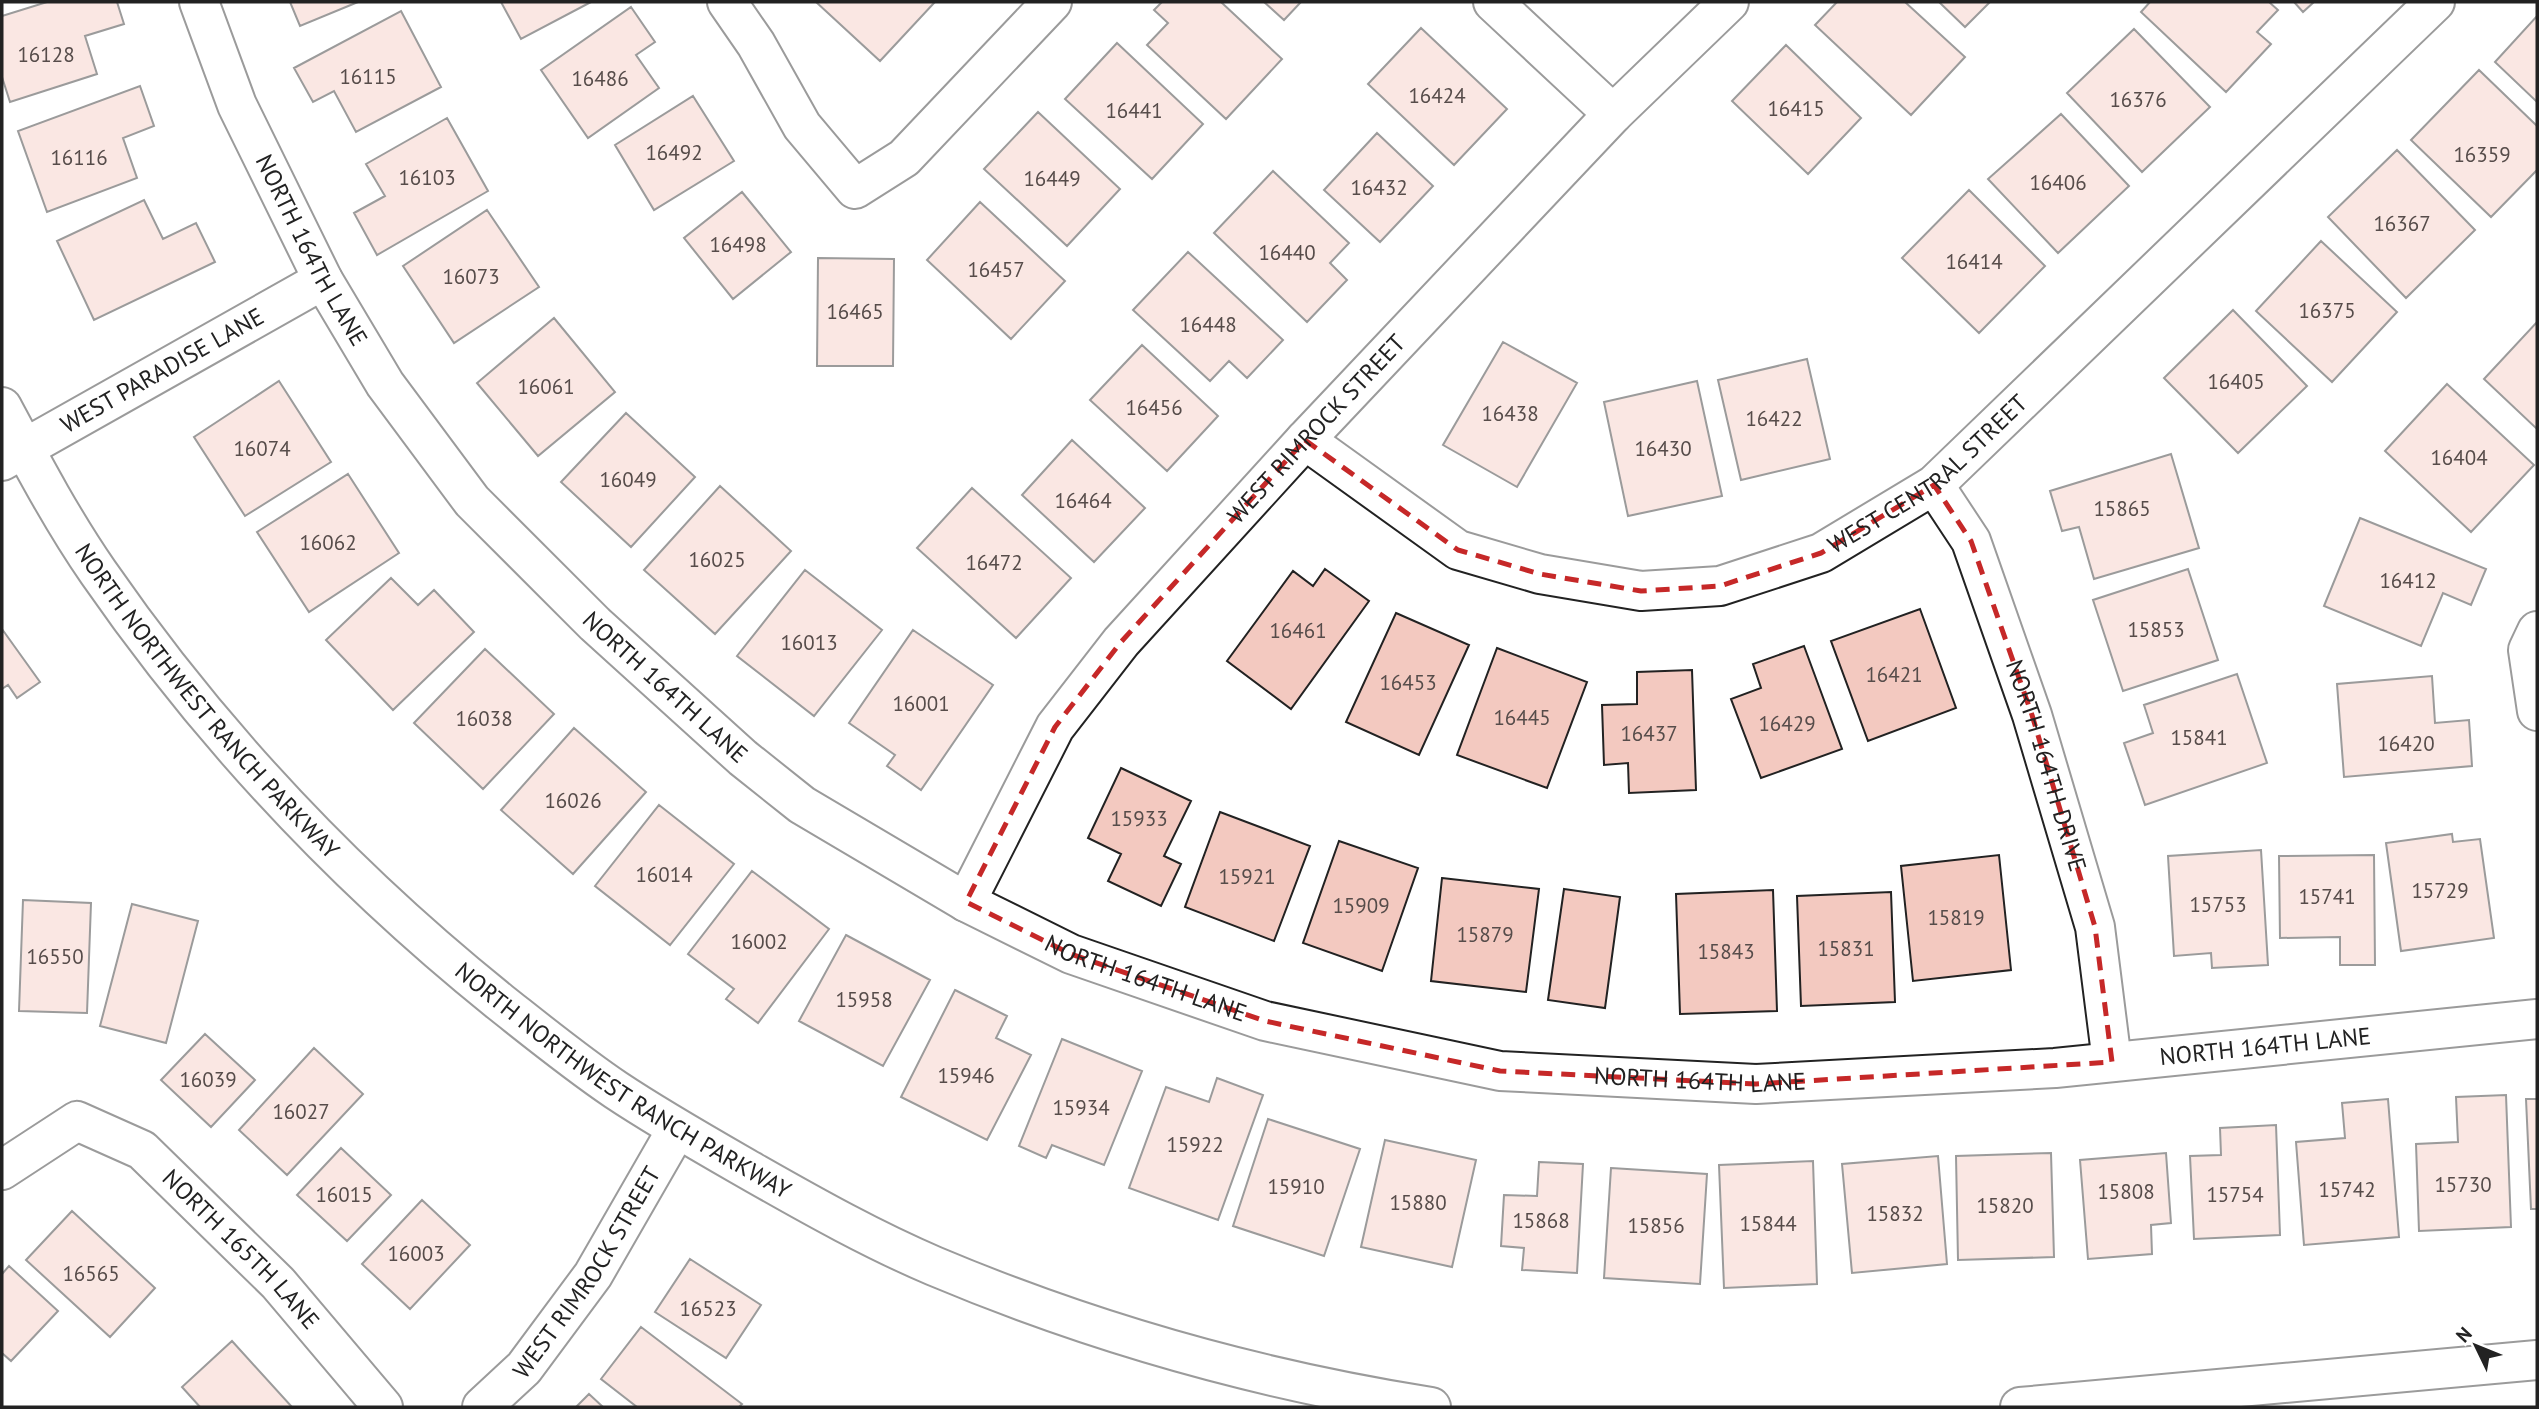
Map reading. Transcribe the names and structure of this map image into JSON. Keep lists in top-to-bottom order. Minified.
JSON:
{"streets":{"street":["NORTH 164TH LANE","WEST PARADISE LANE","WEST RIMROCK STREET","WEST CENTRAL STREET","NORTH NORTHWEST RANCH PARKWAY","NORTH 164TH DRIVE","NORTH 165TH LANE"]},"crossings":[["NORTH 164TH LANE","WEST PARADISE LANE"],["NORTH 164TH LANE","WEST RIMROCK STREET"],["NORTH 164TH LANE","NORTH 164TH DRIVE"],["WEST PARADISE LANE","NORTH NORTHWEST RANCH PARKWAY"],["WEST RIMROCK STREET","WEST CENTRAL STREET"],["WEST RIMROCK STREET","NORTH NORTHWEST RANCH PARKWAY"],["WEST CENTRAL STREET","NORTH 164TH DRIVE"]],"house_numbers":["16128","16115","16486","16424","16376","16415","16441","16492","16359","16116","16103","16449","16406","16432","16367","16498","16440","16414","16457","16073","16375","16465","16448","16405","16061","16456","16438","16422","16074","16430","16404","16049","16464","15865","16062","16025","16472","16412","15853","16461","16013","16421","16453","16001","16445","16038","16429","16437","15841","16420","16026","15933","16014","15921","15729","15741","15753","15909","15819","15879","16002","15831","15843","16550","15958","15946","16039","15934","16027","15922","15730","15910","15742","15808","16015","15754","15880","15820","15832","15868","15844","15856","16003","16565","16523"],"north":"top left"}
